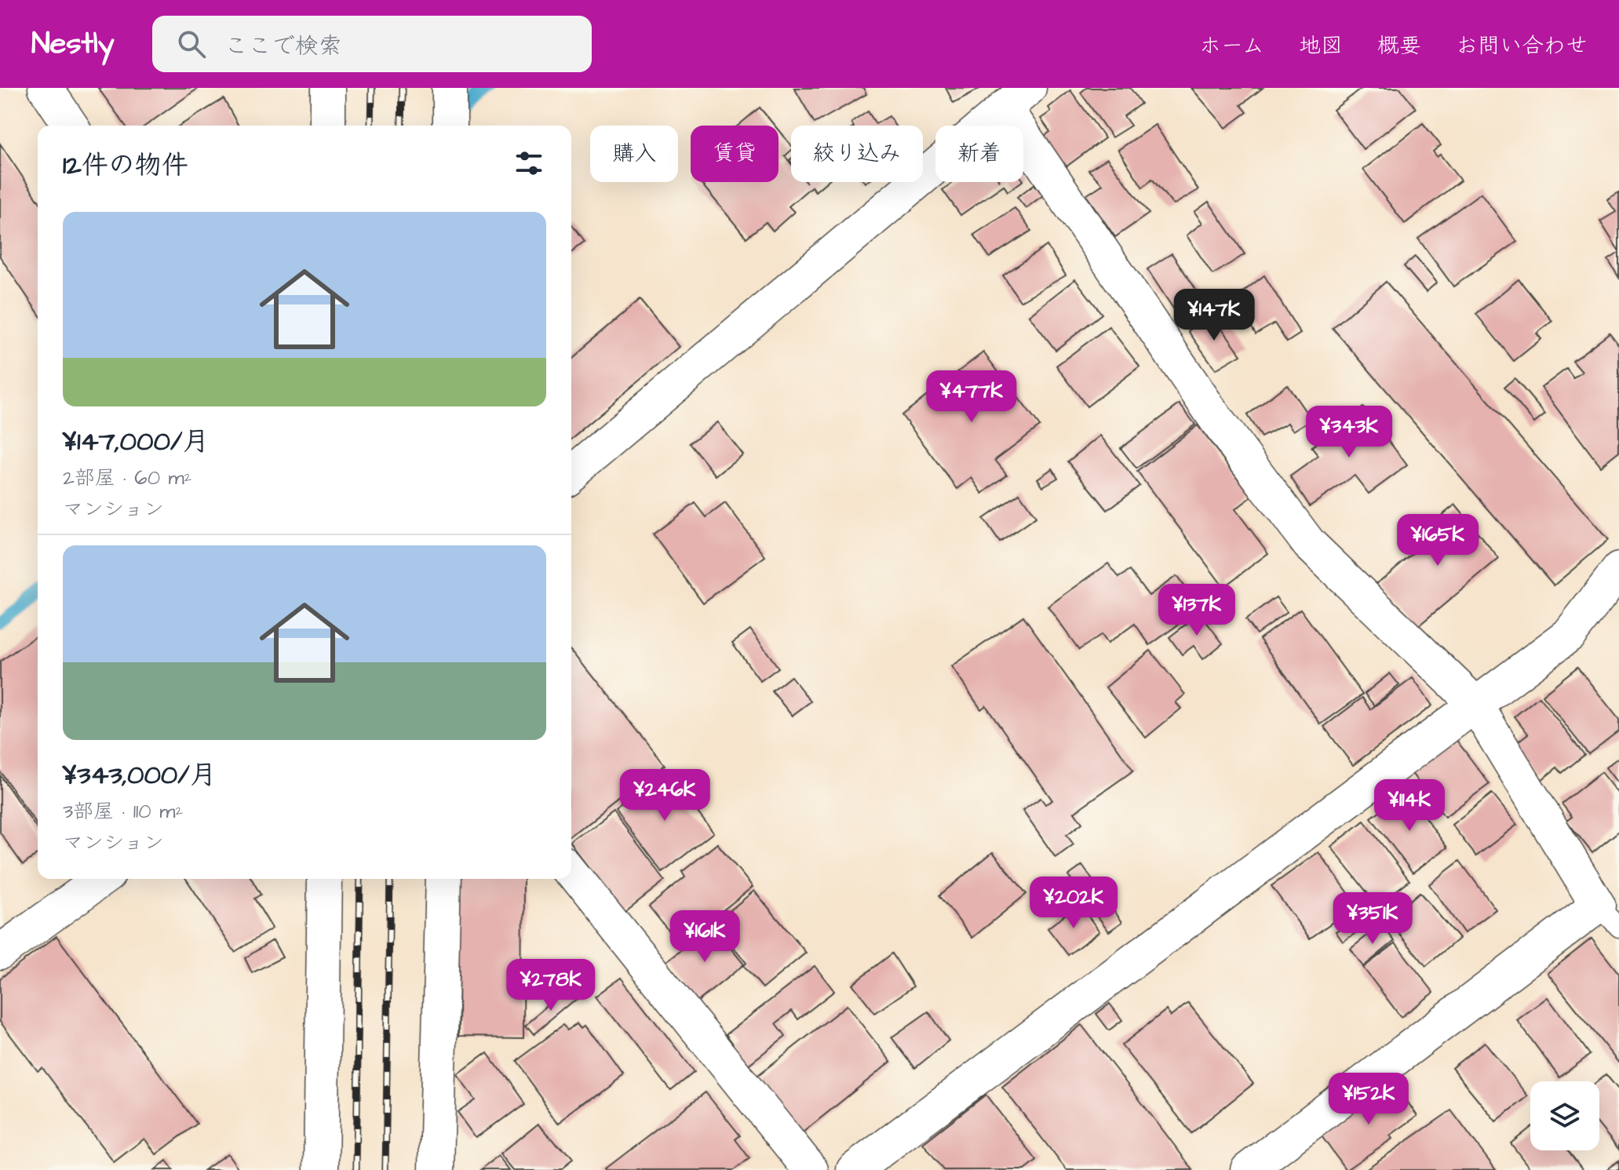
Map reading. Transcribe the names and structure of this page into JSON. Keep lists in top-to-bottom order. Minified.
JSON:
{"page":{"header":"Nestly","search":"ここで検索","nav":["ホーム","地図","概要","お問い合わせ"],"chip":["購入","賃貸","絞り込み","新着"],"heading":"12件の物件","list":[{"name":"¥147,000/月","note":"2部屋 · 60 m² · マンション"},{"name":"¥343,000/月","note":"3部屋 · 110 m² · マンション"}],"price":["¥147K","¥477K","¥343K","¥165K","¥137K","¥246K","¥114K","¥202K","¥351K","¥161K","¥278K","¥152K"]}}
